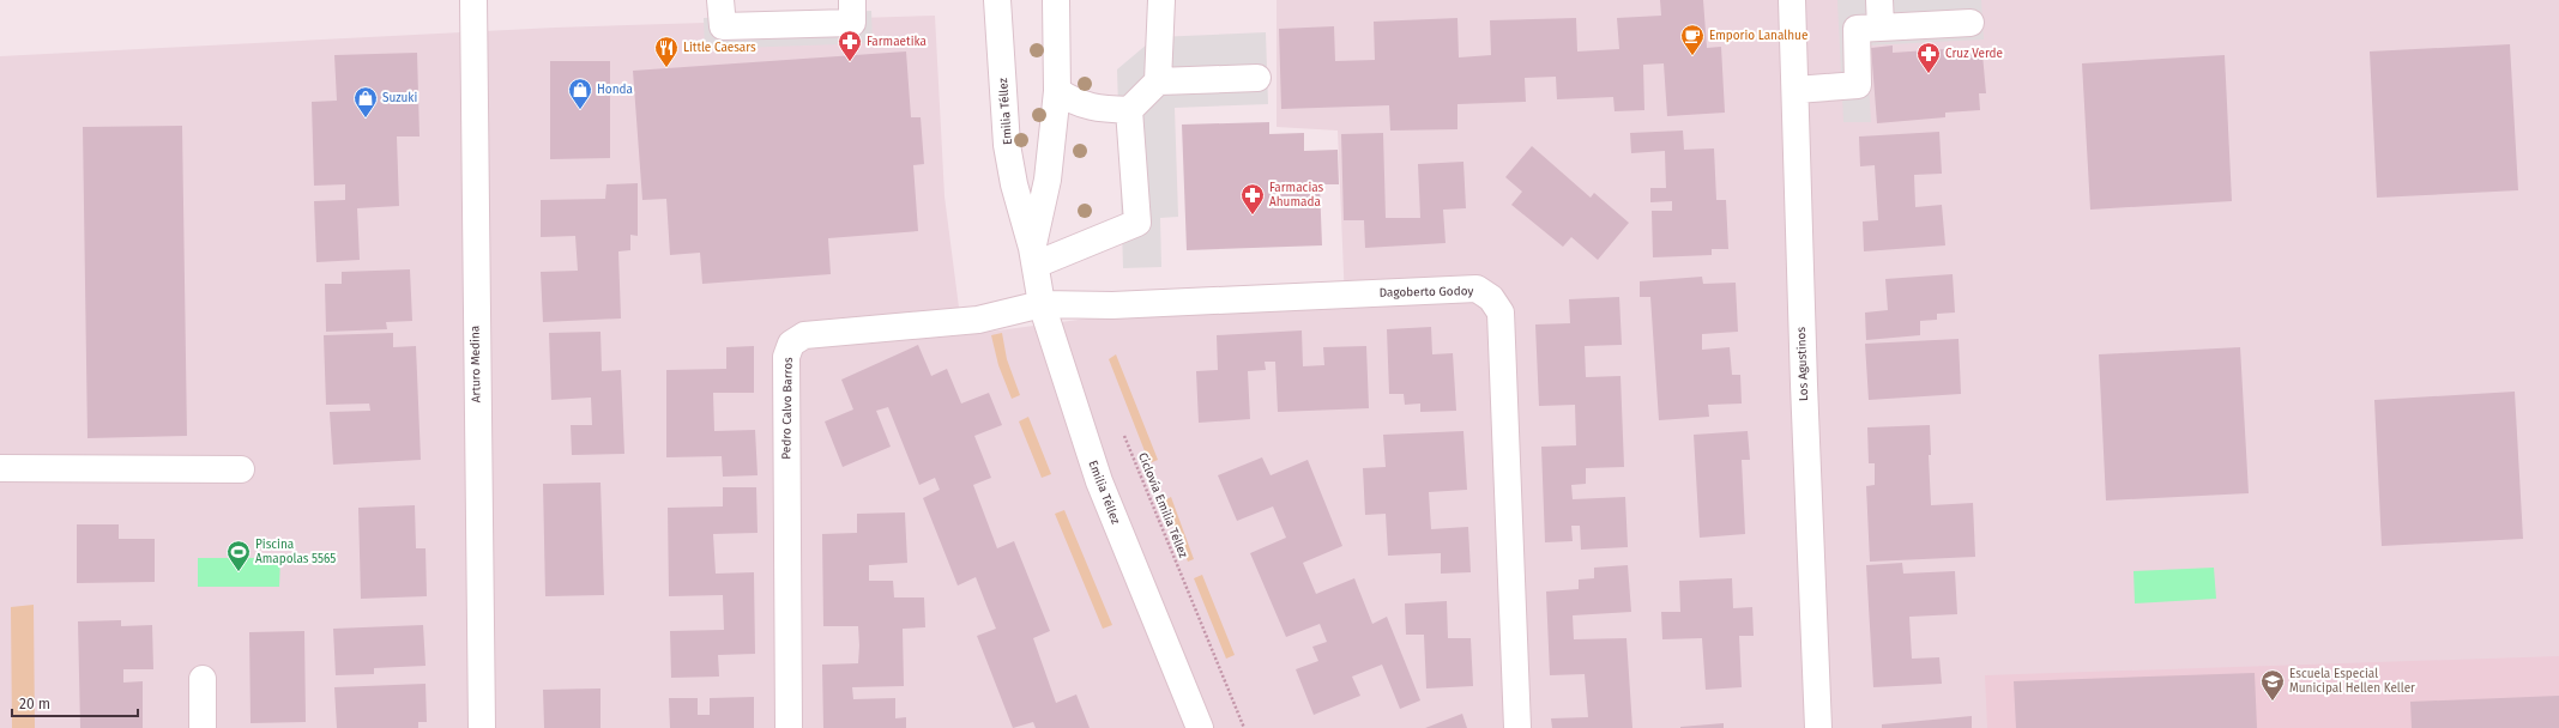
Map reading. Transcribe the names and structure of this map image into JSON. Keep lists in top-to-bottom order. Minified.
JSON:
{"streets":{"street":["Emilia Téllez","Dagoberto Godoy","Arturo Medina","Los Agustinos","Pedro Calvo Barros"],"path":["Ciclovía Emilia Téllez"]},"crossings":[["Emilia Téllez","Dagoberto Godoy"],["Emilia Téllez","Pedro Calvo Barros"],["Dagoberto Godoy","Pedro Calvo Barros"]],"places":{"cafe":["Emporio Lanalhue"],"pharmacy":["Farmaetika","Cruz Verde","Farmacias Ahumada"],"restaurant":["Little Caesars"],"shop":["Honda","Suzuki"],"sports":["Piscina Amapolas 5565"],"school or university":["Escuela Especial Municipal Hellen Keller"]},"scale_bar":"20 m"}
